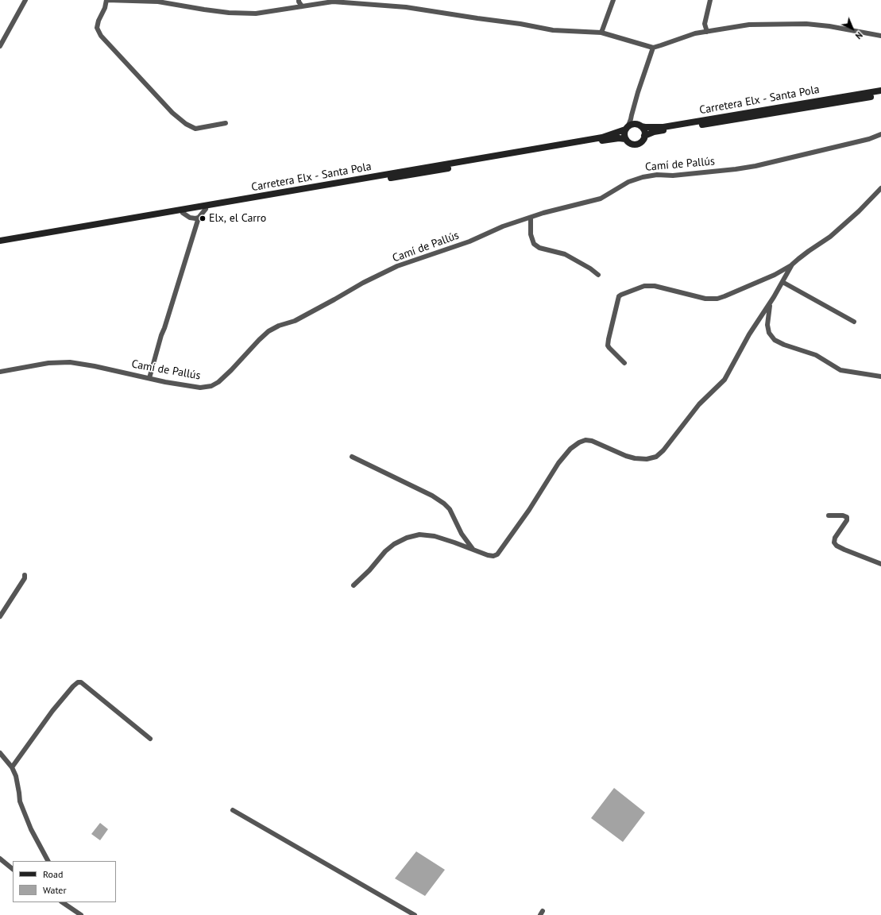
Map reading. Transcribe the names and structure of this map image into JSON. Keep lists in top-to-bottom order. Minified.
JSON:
{"streets":{"main road":["Carretera Elx - Santa Pola"],"street":["Camí de Pallús"]},"places":["Elx, el Carro"],"legend":["Road","Water"],"north":"bottom right"}
